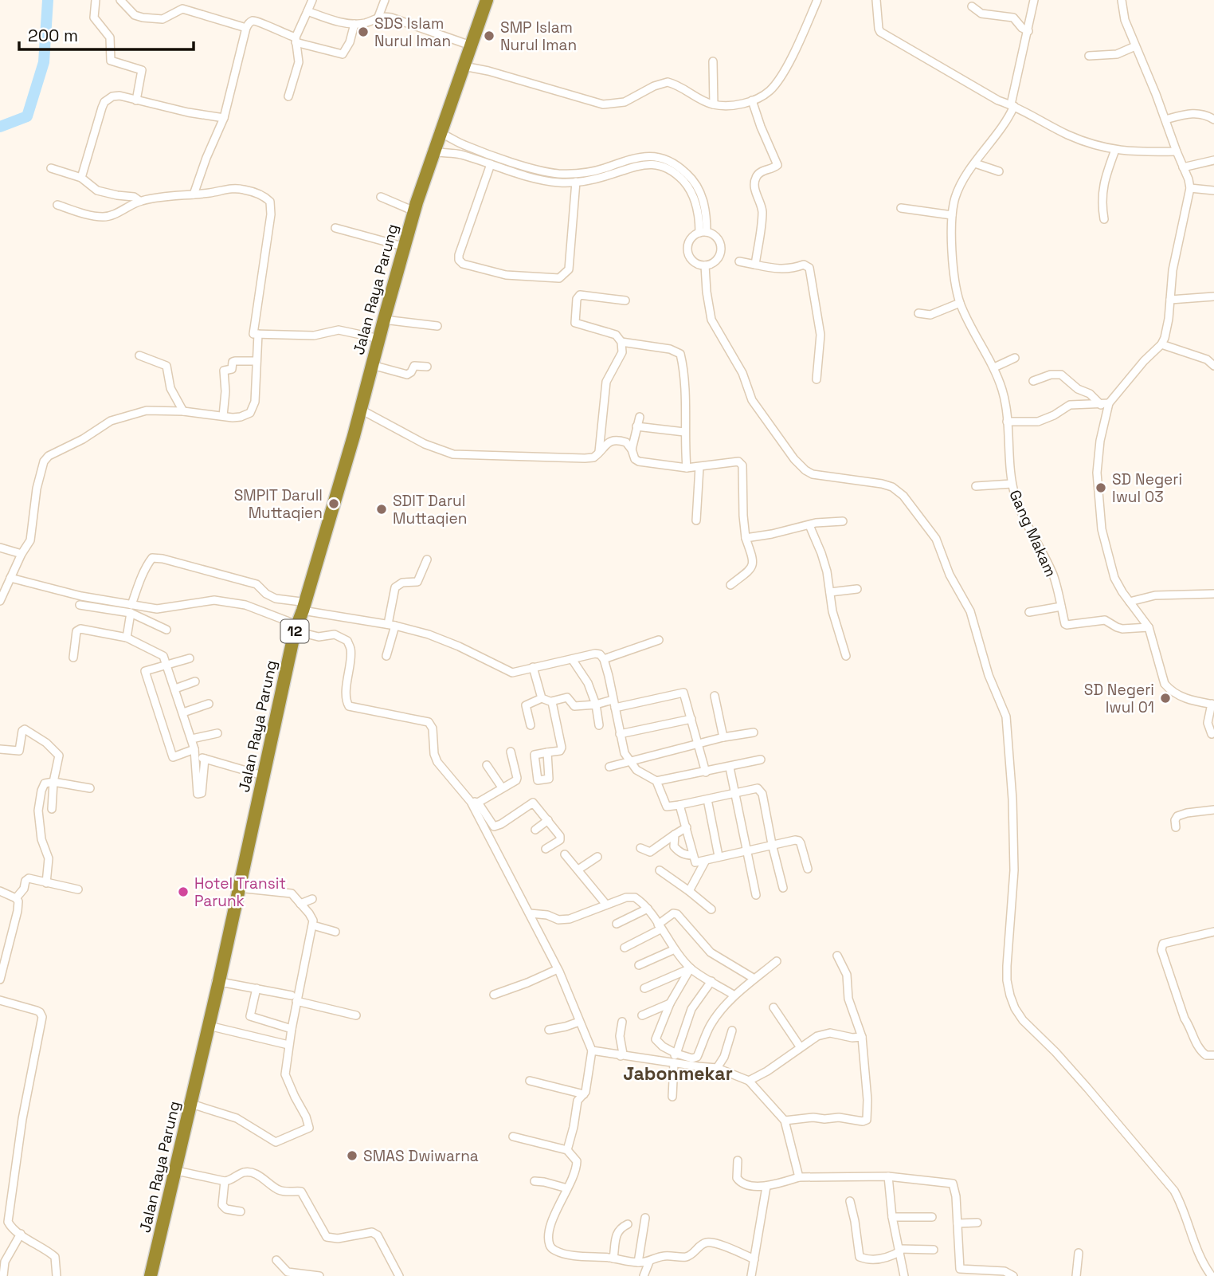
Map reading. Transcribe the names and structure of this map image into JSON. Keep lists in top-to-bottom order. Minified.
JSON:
{"streets":{"highway":["Jalan Raya Parung","12"],"street":["Gang Makam"]},"districts":["Jabonmekar"],"places":["SDS Islam Nurul Iman","SMP Islam Nurul Iman","SD Negeri Iwul 03","SMPIT Darull Muttaqien","SDIT Darul Muttaqien","SD Negeri Iwul 01","Hotel Transit Parunk","SMAS Dwiwarna"],"scale_bar":"200 m"}
